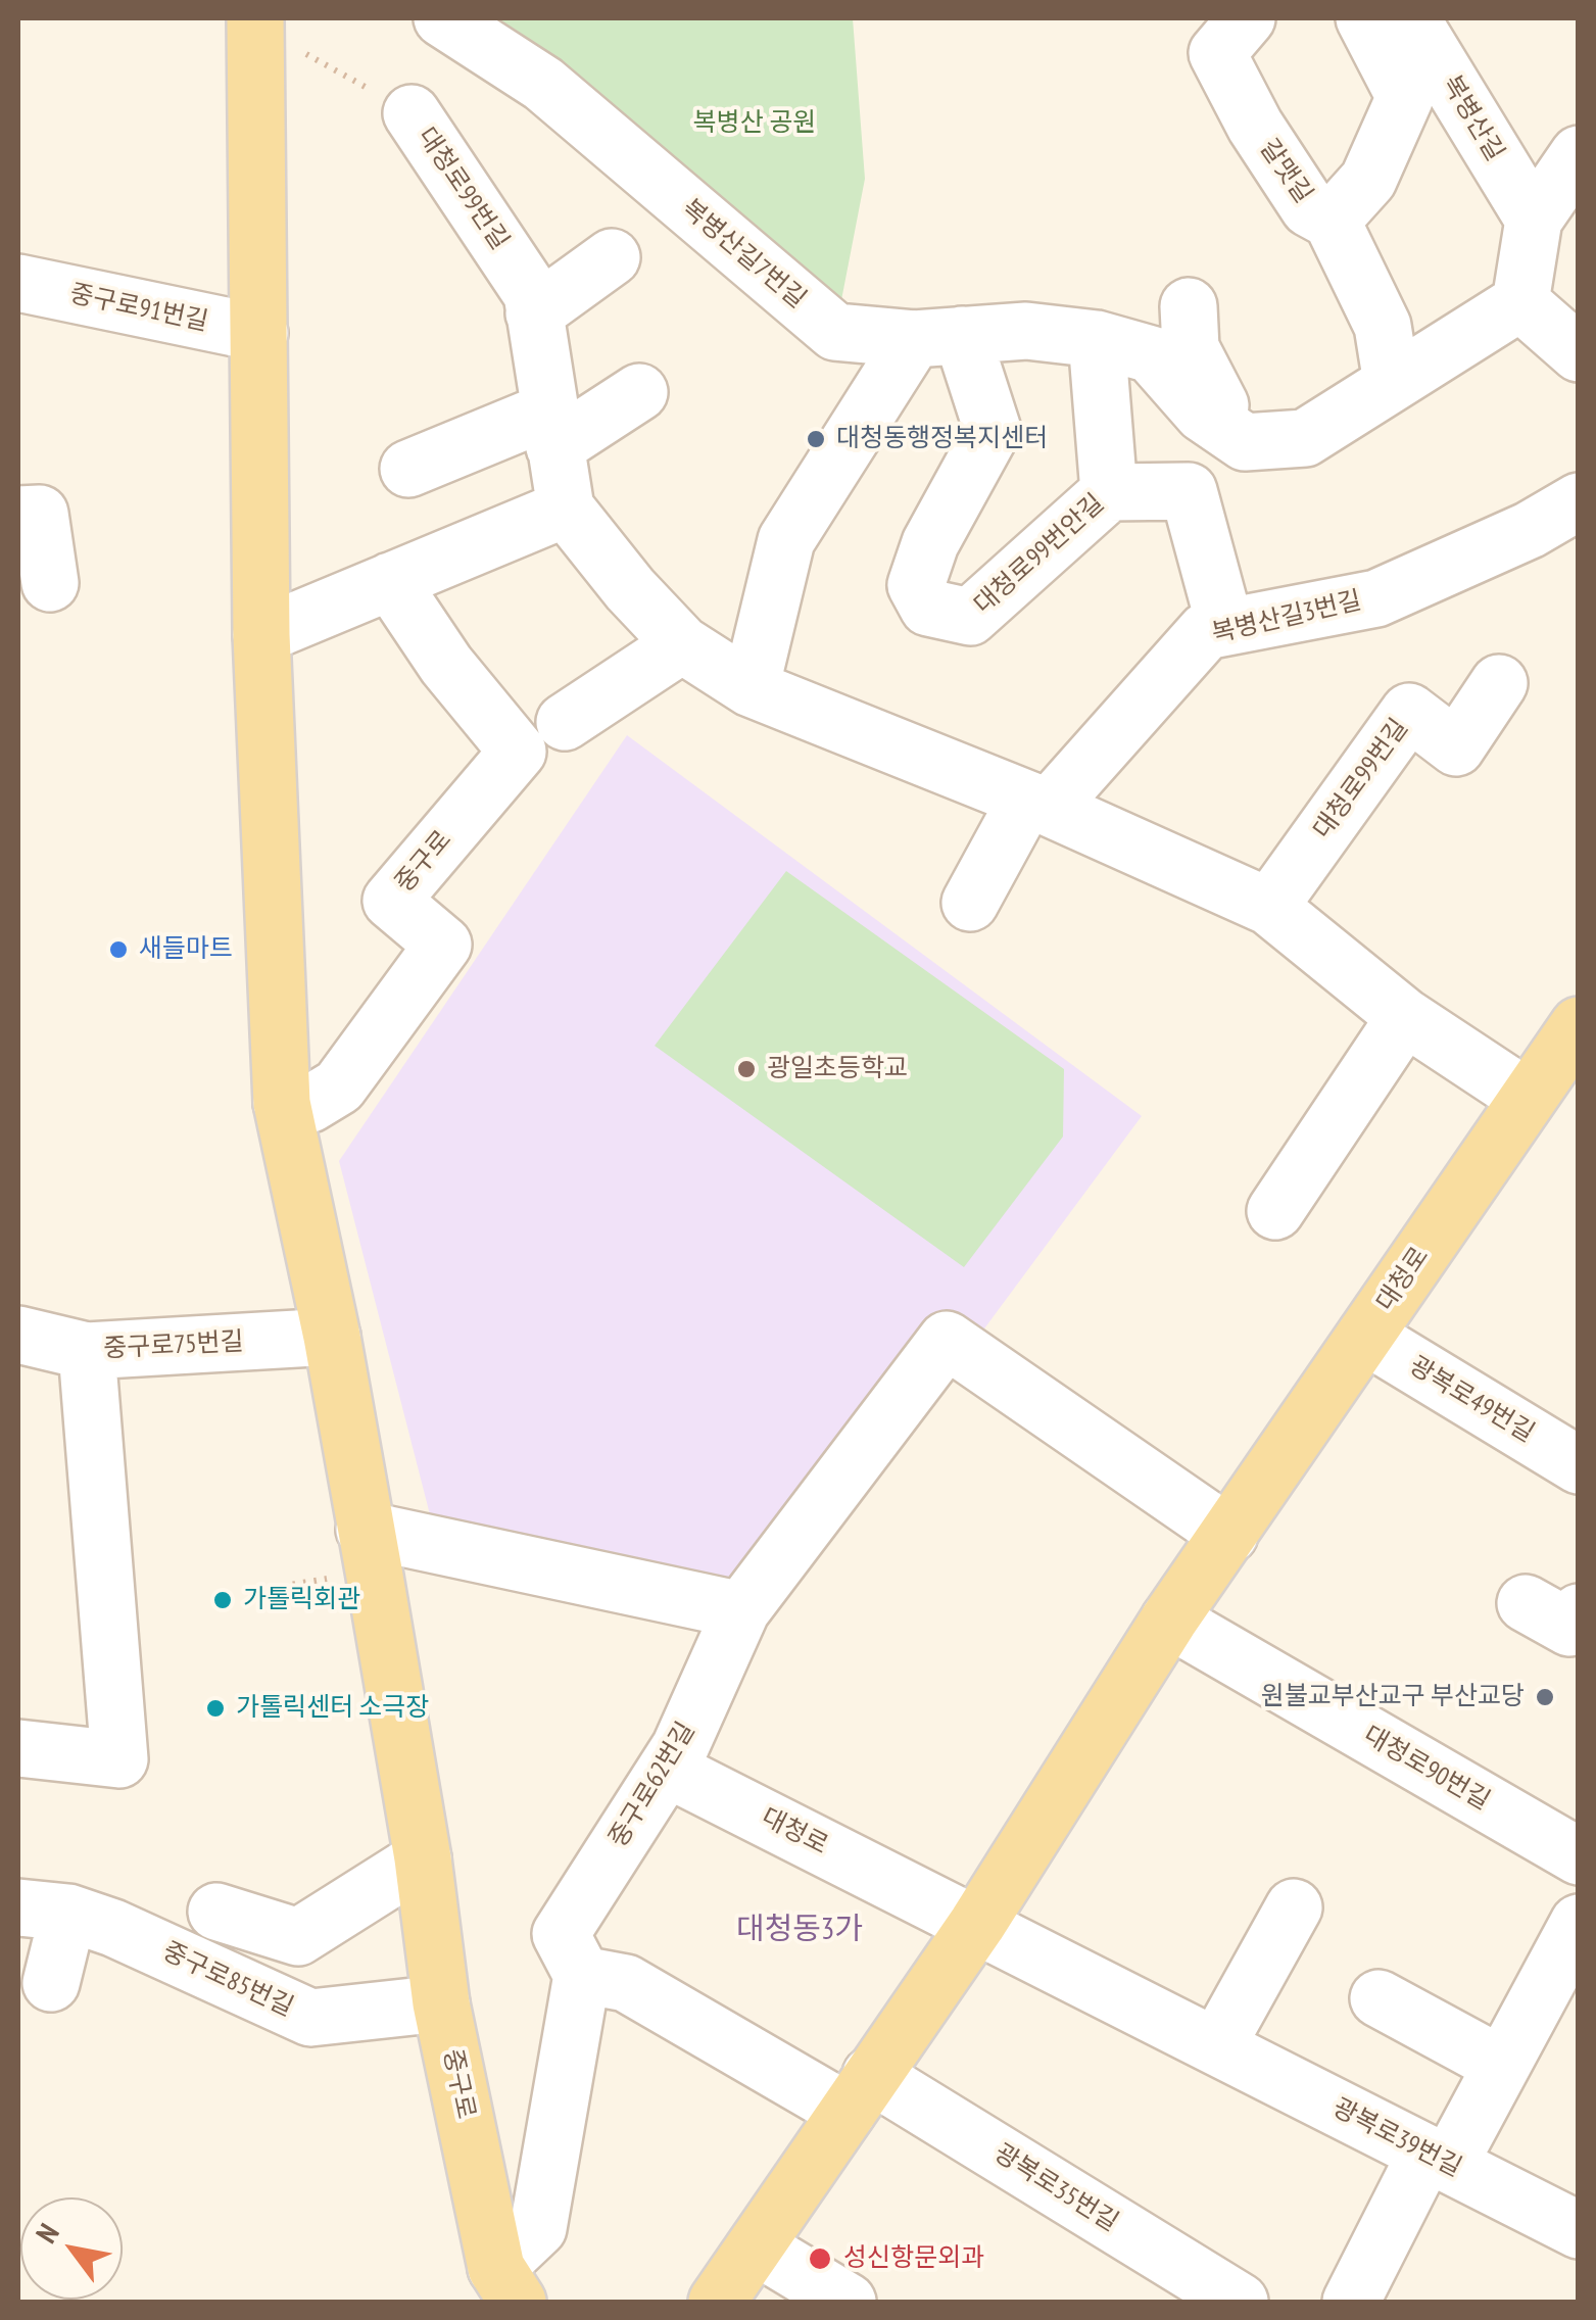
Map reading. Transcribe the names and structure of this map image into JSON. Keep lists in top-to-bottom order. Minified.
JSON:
{"streets":{"main road":["중구로","대청로"],"street":["복병산길","갈맷길","대청로99번길","복병산길7번길","중구로91번길","대청로99번안길","복병산길3번길","중구로75번길","광복로49번길","대청로90번길","중구로62번길","중구로85번길","광복로39번길","광복로35번길"]},"crossings":[["대청로99번길","복병산길3번길"],["대청로99번길","중구로"],["대청로99번길","대청로"],["복병산길7번길","대청로99번안길"],["중구로91번길","중구로"],["대청로99번안길","복병산길3번길"],["중구로","중구로75번길"],["중구로","중구로85번길"],["대청로","광복로49번길"],["대청로","대청로90번길"],["대청로","중구로62번길"],["대청로","광복로39번길"],["대청로","광복로35번길"]],"districts":["대청동3가"],"parks":["복병산 공원"],"places":["대청동행정복지센터","새들마트","광일초등학교","가톨릭회관","원불교부산교구 부산교당","가톨릭센터 소극장","성신항문외과"],"north":"top left"}
